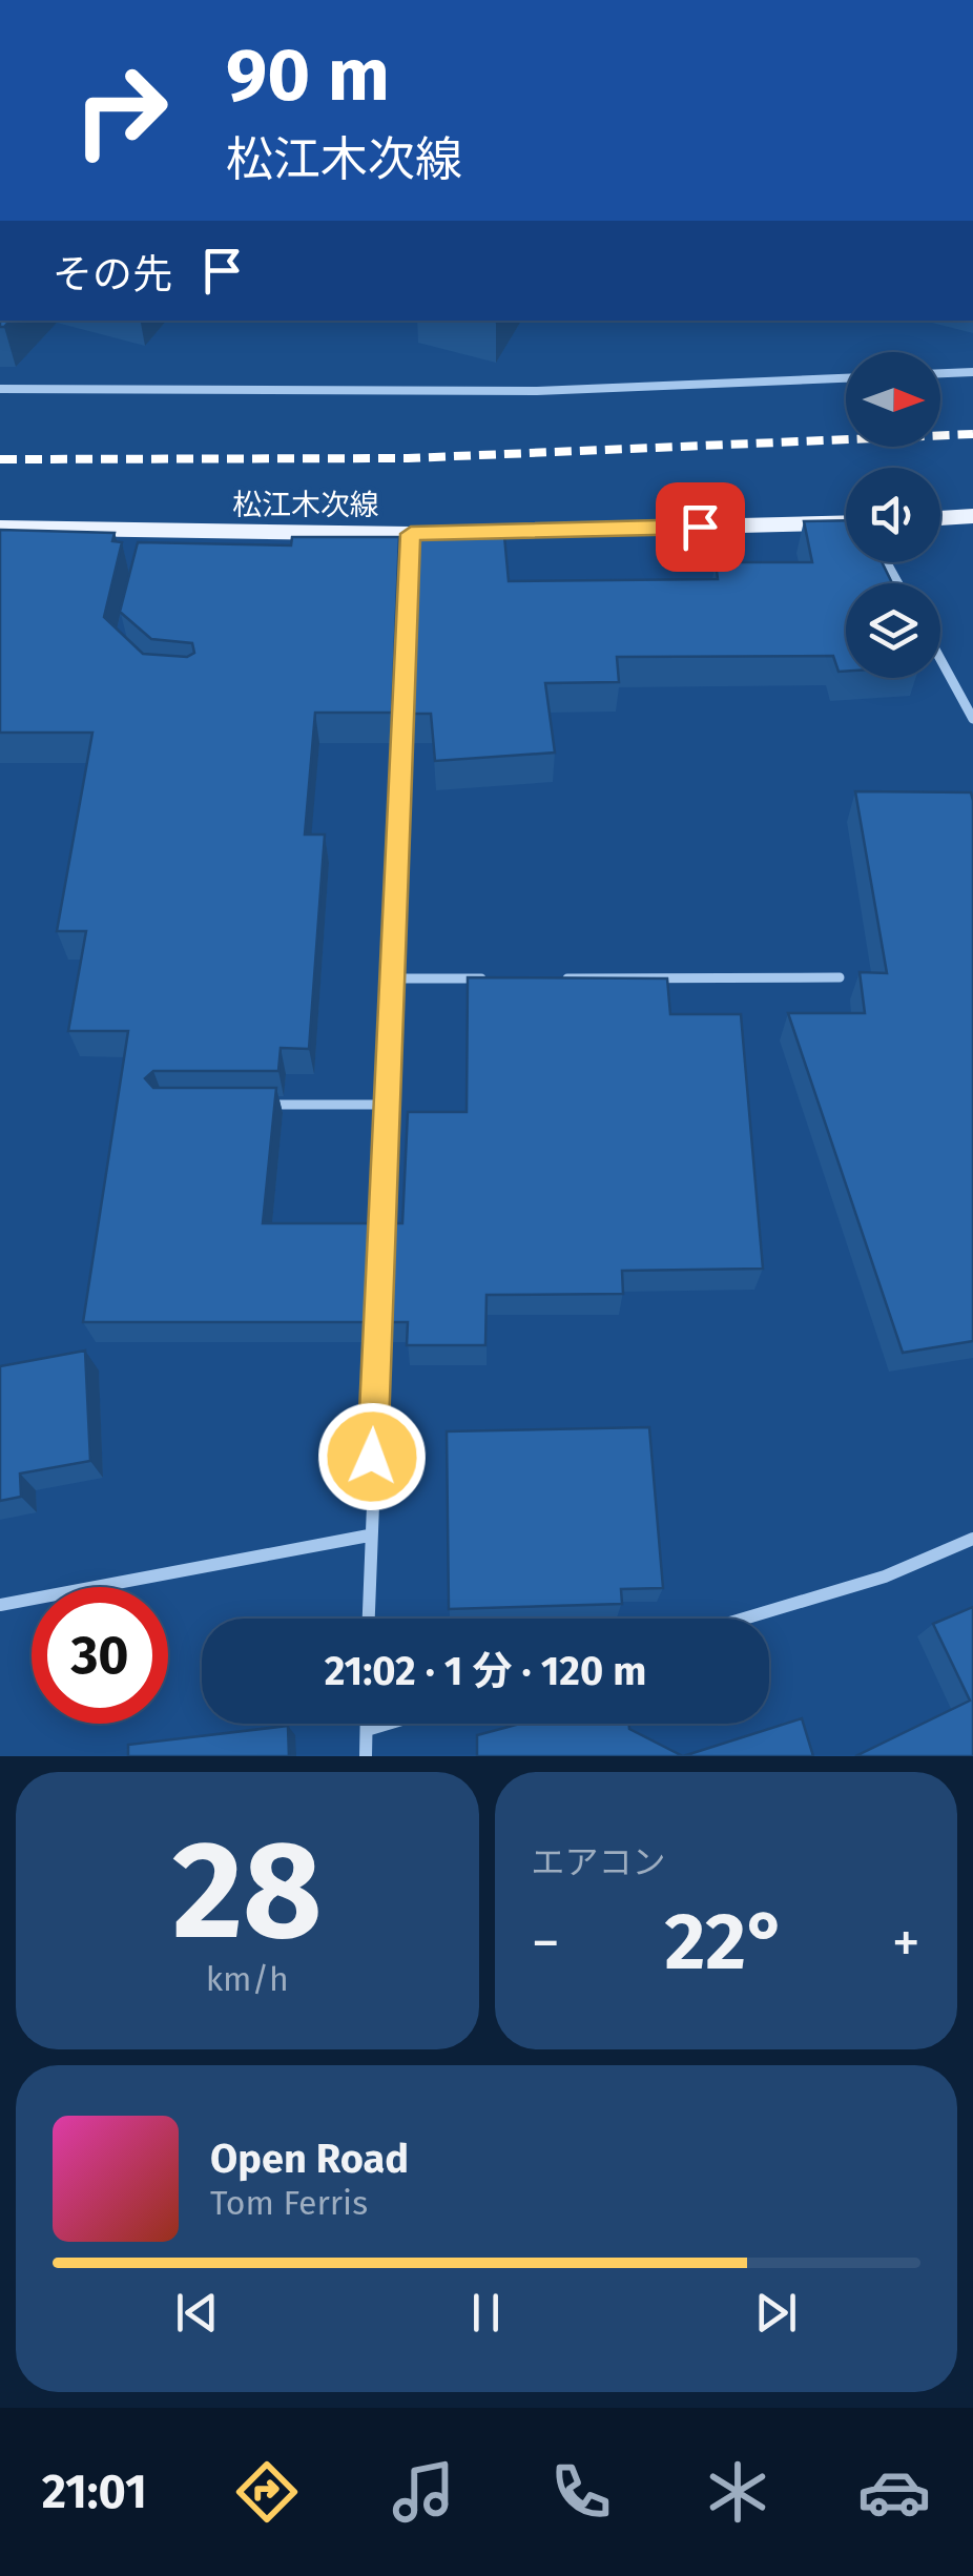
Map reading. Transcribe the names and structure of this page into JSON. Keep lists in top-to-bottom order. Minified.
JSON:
{"streets":{"main road":["松江木次線"]},"north":"right","page":{"turn":["90 m","松江木次線"],"then":"その先","limit":"30","trip":"21:02 · 1 分 · 120 m","tile":[["28","km/h"],"エアコン"],"heat":["−","22°","+"],"song":["Open Road","Tom Ferris"],"tabs":"21:01"}}
